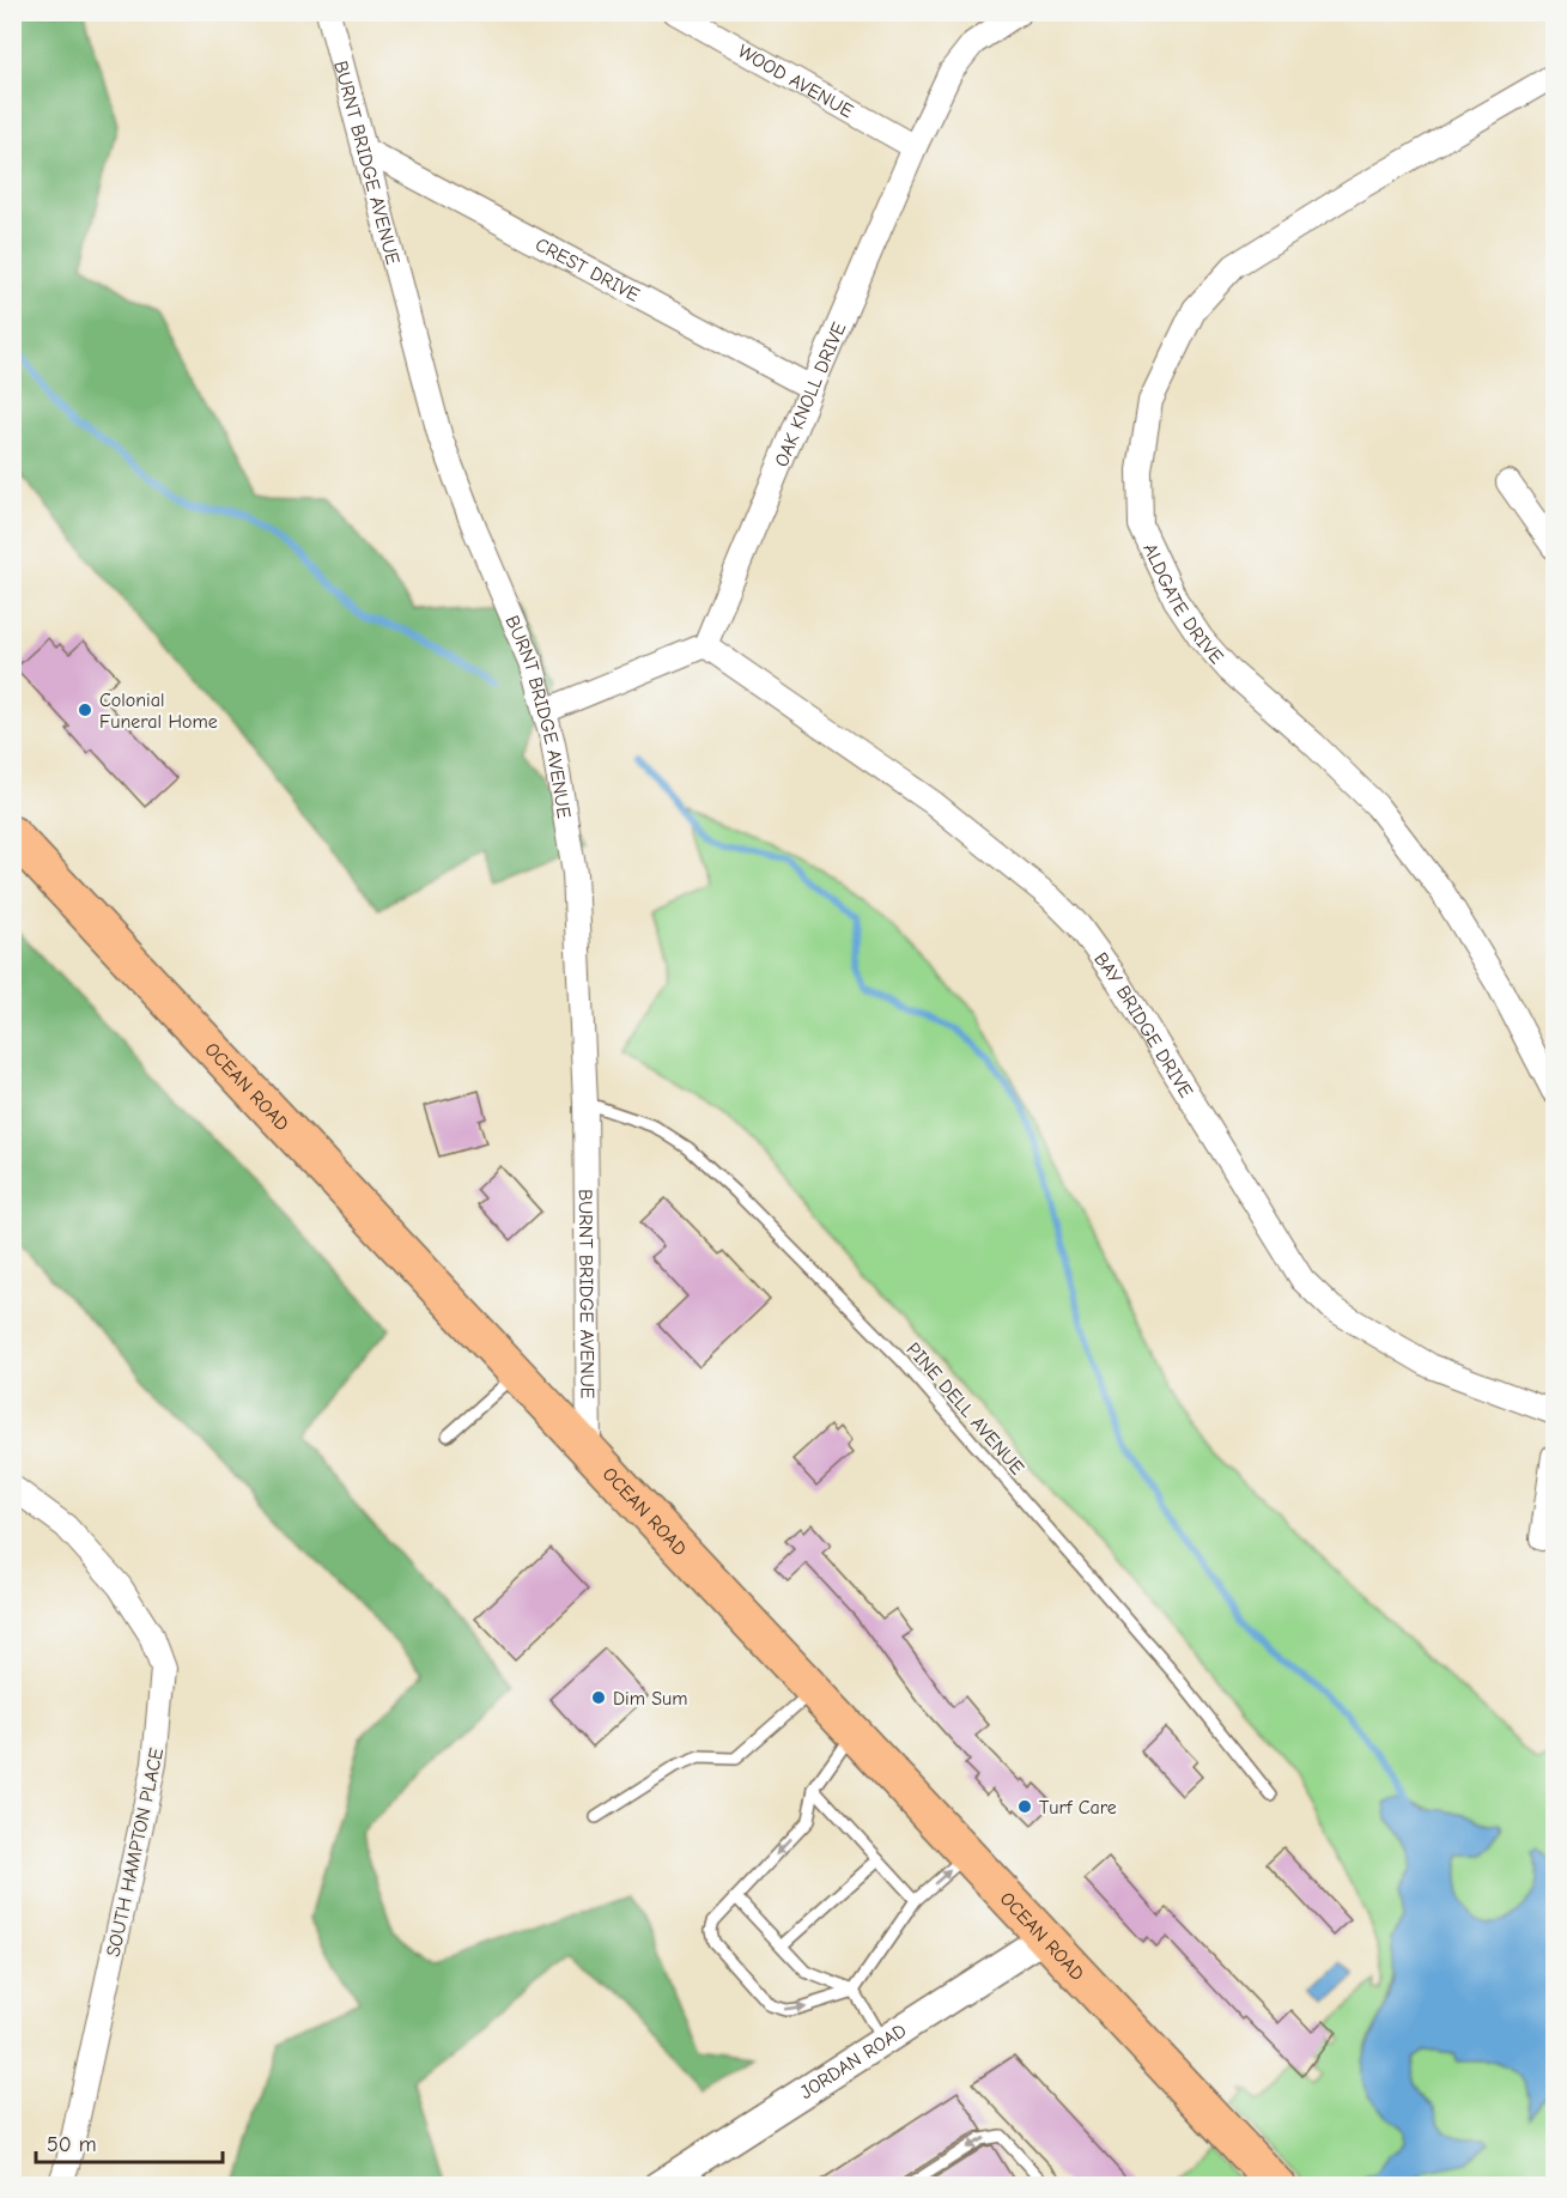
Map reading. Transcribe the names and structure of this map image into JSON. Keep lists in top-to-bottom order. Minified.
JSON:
{"streets":{"main road":["OCEAN ROAD"],"street":["WOOD AVENUE","BURNT BRIDGE AVENUE","CREST DRIVE","OAK KNOLL DRIVE","ALDGATE DRIVE","BAY BRIDGE DRIVE","SOUTH HAMPTON PLACE","JORDAN ROAD"],"lane":["PINE DELL AVENUE"]},"crossings":[["WOOD AVENUE","OAK KNOLL DRIVE"],["BURNT BRIDGE AVENUE","CREST DRIVE"],["BURNT BRIDGE AVENUE","OCEAN ROAD"],["BURNT BRIDGE AVENUE","PINE DELL AVENUE"],["CREST DRIVE","OAK KNOLL DRIVE"],["OAK KNOLL DRIVE","BAY BRIDGE DRIVE"],["OCEAN ROAD","JORDAN ROAD"]],"places":["Colonial Funeral Home","Dim Sum","Turf Care"],"scale_bar":"50 m"}
